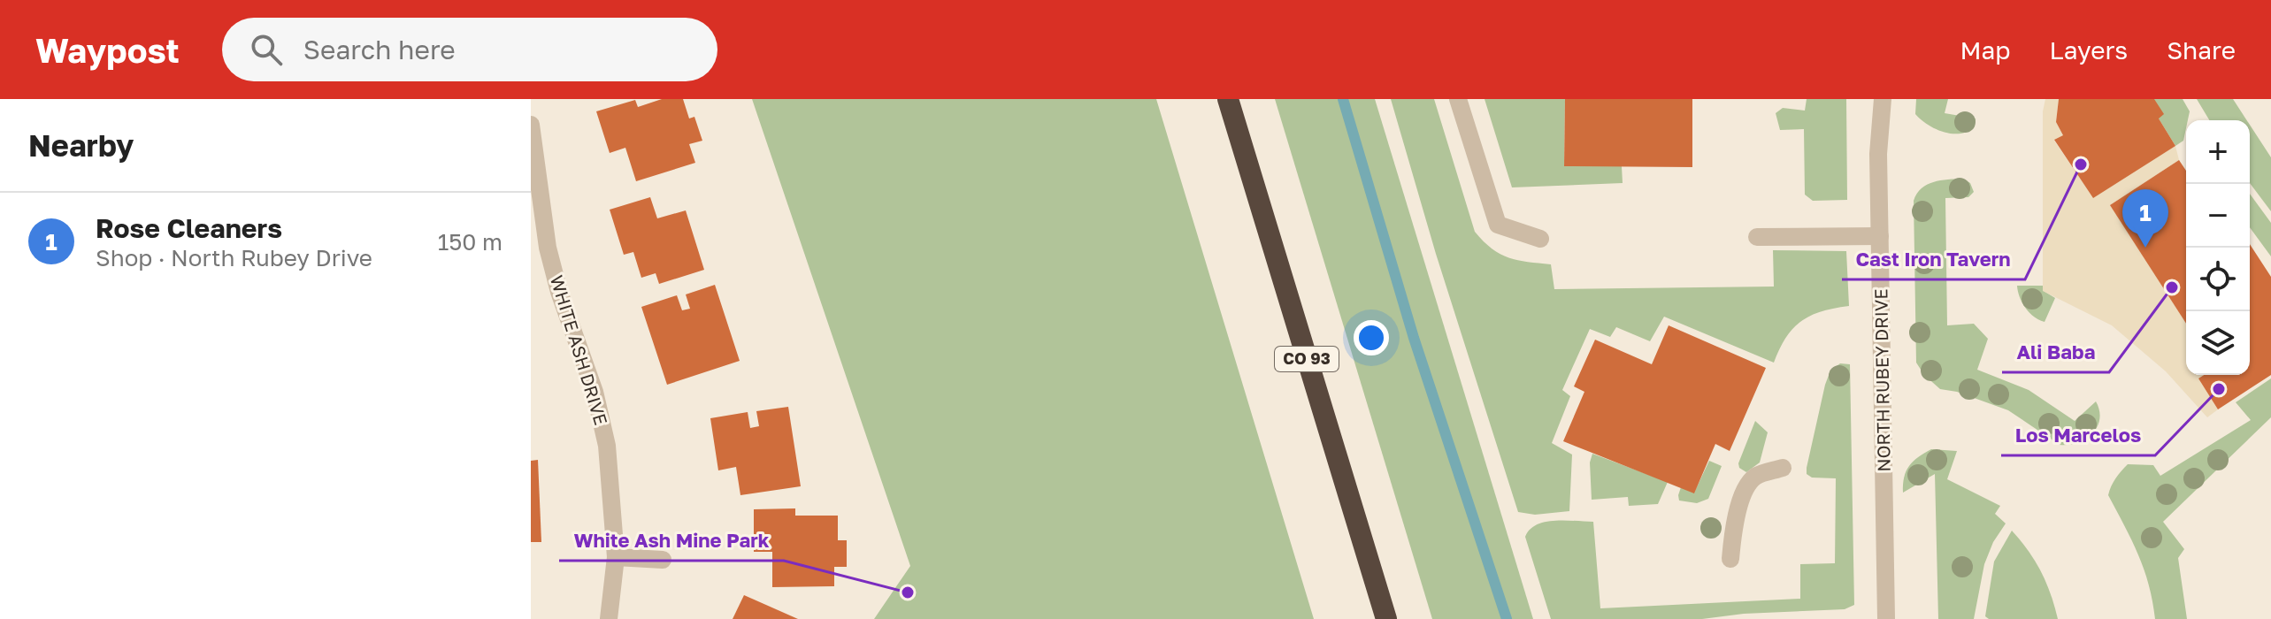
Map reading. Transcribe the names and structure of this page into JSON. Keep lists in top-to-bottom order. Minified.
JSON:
{"streets":{"highway":["CO 93"],"street":["WHITE ASH DRIVE","NORTH RUBEY DRIVE"]},"places":["Cast Iron Tavern","Ali Baba","Los Marcelos","White Ash Mine Park"],"page":{"header":"Waypost","search":"Search here","nav":["Map","Layers","Share"],"heading":"Nearby","map_buttons":["+","−"],"pins":"1","list":[{"mark":"1","name":"Rose Cleaners","note":"Shop · North Rubey Drive","value":"150 m"}]}}
